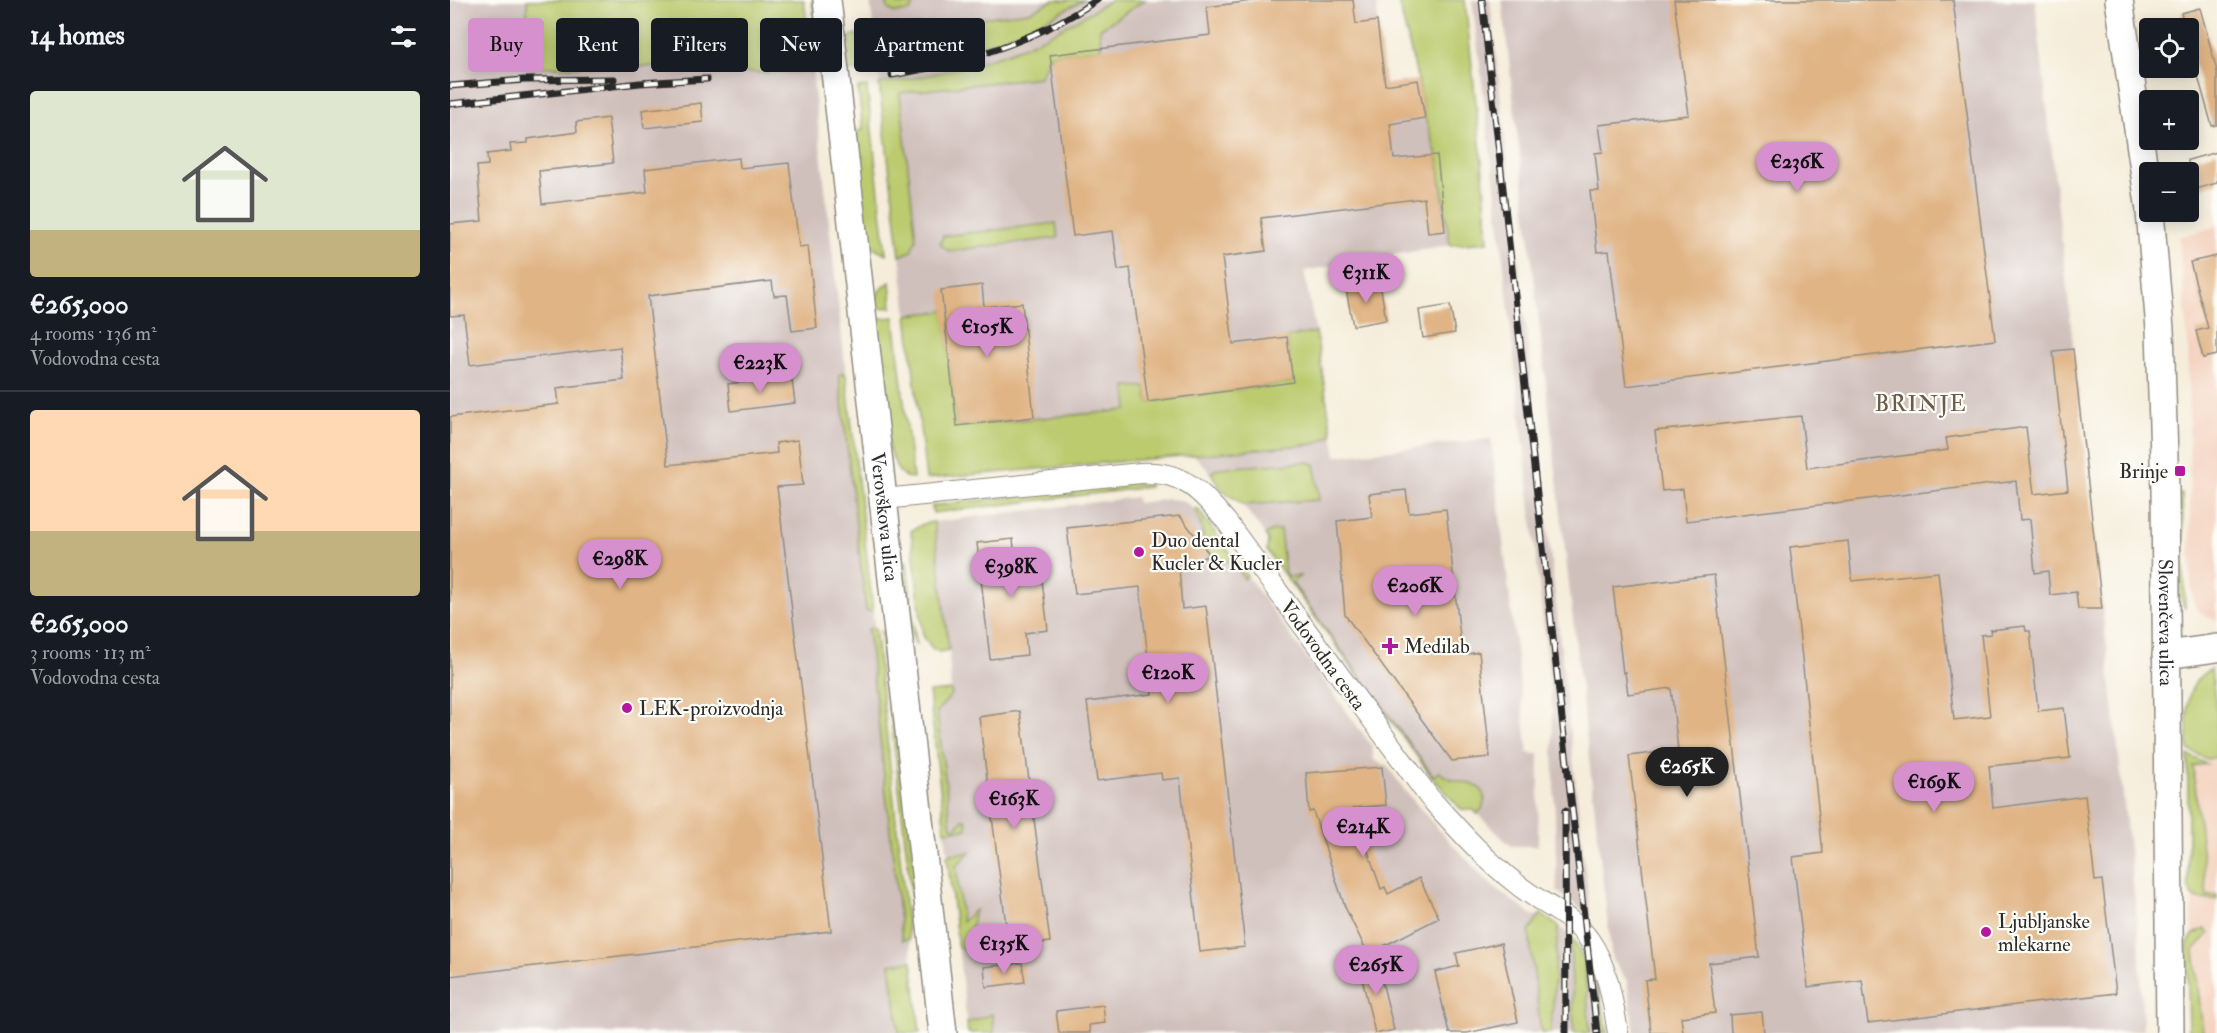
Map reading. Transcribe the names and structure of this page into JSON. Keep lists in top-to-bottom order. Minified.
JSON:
{"streets":{"street":["Verovškova ulica","Slovenčeva ulica","Vodovodna cesta"]},"crossings":[["Verovškova ulica","Vodovodna cesta"]],"districts":["BRINJE"],"places":{"transit":["Brinje"],"other":["Duo dental Kucler & Kucler","LEK-proizvodnja","Ljubljanske mlekarne"],"health":["Medilab"]},"page":{"heading":"14 homes","map_buttons":["+","−"],"chip":["Buy","Rent","Filters","New","Apartment"],"list":[{"name":"€265,000","note":"4 rooms · 136 m² · Vodovodna cesta"},{"name":"€265,000","note":"3 rooms · 113 m² · Vodovodna cesta"}],"price":["€236K","€311K","€105K","€223K","€298K","€398K","€206K","€120K","€265K","€169K","€163K","€214K","€135K","€265K"]}}
